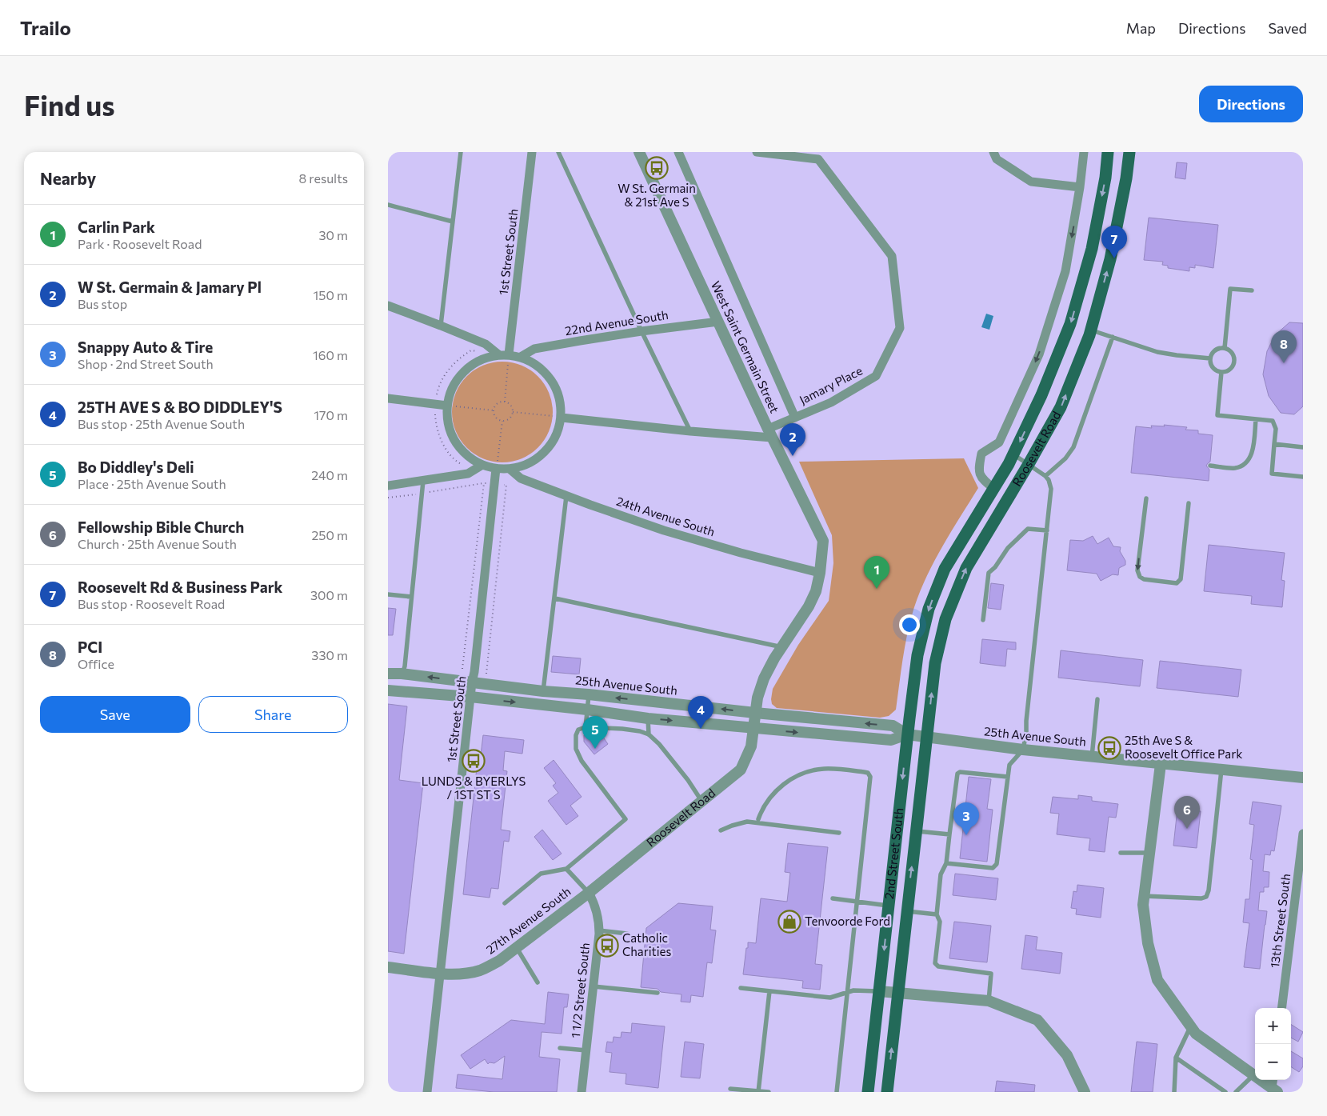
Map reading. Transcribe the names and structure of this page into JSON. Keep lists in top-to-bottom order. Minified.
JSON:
{"streets":{"main road":["Roosevelt Road","2nd Street South"],"street":["1st Street South","22nd Avenue South","West Saint Germain Street","Jamary Place","24th Avenue South","25th Avenue South","27th Avenue South","13th Street South","1 1/2 Street South"]},"crossings":[["1st Street South","25th Avenue South"],["1st Street South","27th Avenue South"],["22nd Avenue South","West Saint Germain Street"],["West Saint Germain Street","Jamary Place"],["West Saint Germain Street","Roosevelt Road"],["West Saint Germain Street","24th Avenue South"],["West Saint Germain Street","25th Avenue South"],["Roosevelt Road","25th Avenue South"],["Roosevelt Road","2nd Street South"],["Roosevelt Road","27th Avenue South"],["Roosevelt Road","1 1/2 Street South"],["25th Avenue South","2nd Street South"],["27th Avenue South","1 1/2 Street South"]],"places":{"bus stop":["W St. Germain & 21st Ave S","25th Ave S & Roosevelt Office Park","LUNDS & BYERLYS / 1ST ST S","Catholic Charities"],"shop":["Tenvoorde Ford"]},"page":{"header":"Trailo","nav":["Map","Directions","Saved"],"buttons":["Directions",["Save","Share"]],"title":"Find us","heading":["Nearby","8 results"],"list":[{"mark":"1","name":"Carlin Park","note":"Park · Roosevelt Road","value":"30 m"},{"mark":"2","name":"W St. Germain & Jamary Pl","note":"Bus stop","value":"150 m"},{"mark":"3","name":"Snappy Auto & Tire","note":"Shop · 2nd Street South","value":"160 m"},{"mark":"4","name":"25TH AVE S & BO DIDDLEY'S","note":"Bus stop · 25th Avenue South","value":"170 m"},{"mark":"5","name":"Bo Diddley's Deli","note":"Place · 25th Avenue South","value":"240 m"},{"mark":"6","name":"Fellowship Bible Church","note":"Church · 25th Avenue South","value":"250 m"},{"mark":"7","name":"Roosevelt Rd & Business Park","note":"Bus stop · Roosevelt Road","value":"300 m"},{"mark":"8","name":"PCI","note":"Office","value":"330 m"}],"pins":["7","8","2","1","4","5","6","3"],"map_buttons":["+","−"]}}
